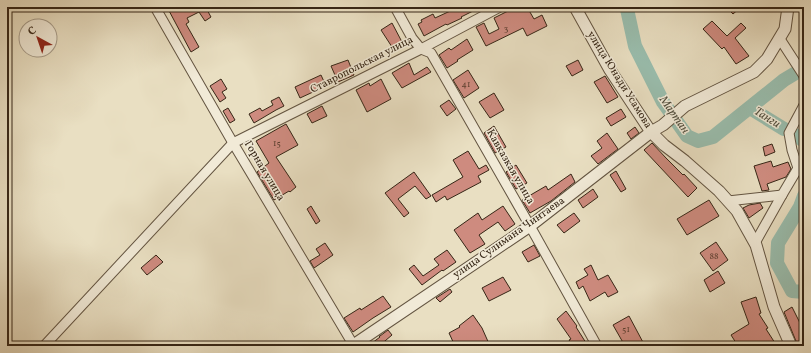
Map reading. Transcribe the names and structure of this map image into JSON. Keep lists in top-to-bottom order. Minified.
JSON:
{"streets":{"street":["Ставропольская улица","улица Юнади Усамова","Кавказкая улица","Горная улица","улица Сулимана Чинтаева"]},"crossings":[["Ставропольская улица","Кавказкая улица"],["Ставропольская улица","Горная улица"],["улица Юнади Усамова","улица Сулимана Чинтаева"],["Кавказкая улица","улица Сулимана Чинтаева"],["Горная улица","улица Сулимана Чинтаева"]],"water":["Мартан","Танги"],"house_numbers":["3","41","15","88","51"],"north":"top left"}
